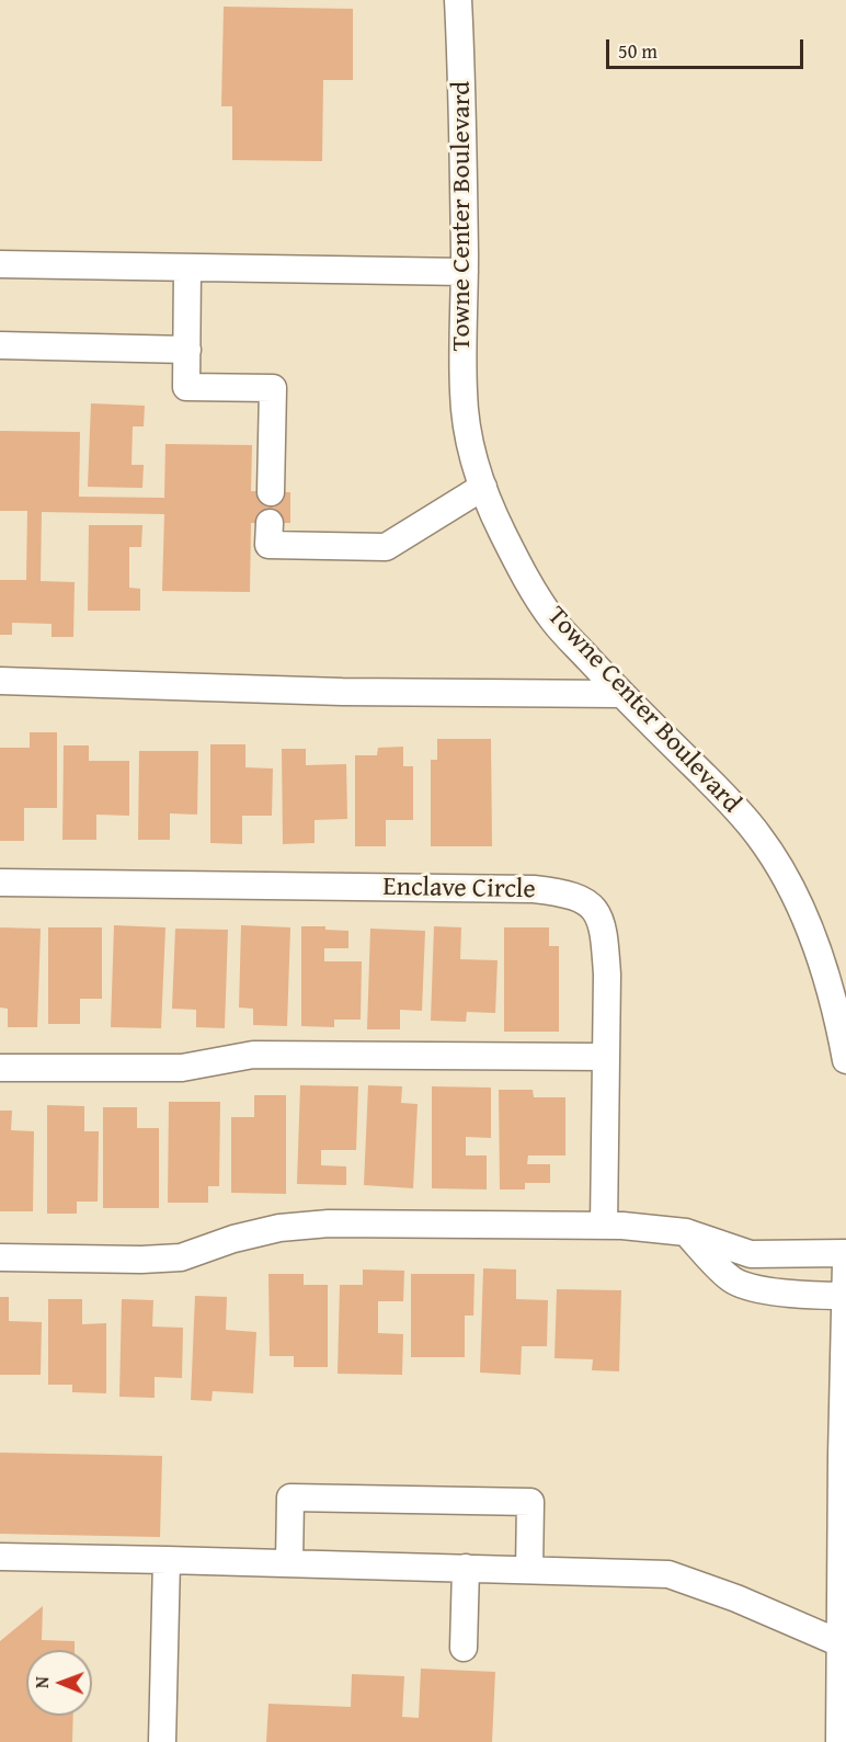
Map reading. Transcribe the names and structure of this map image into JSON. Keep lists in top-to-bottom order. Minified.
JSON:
{"streets":{"street":["Towne Center Boulevard","Enclave Circle"]},"scale_bar":"50 m","north":"left"}
